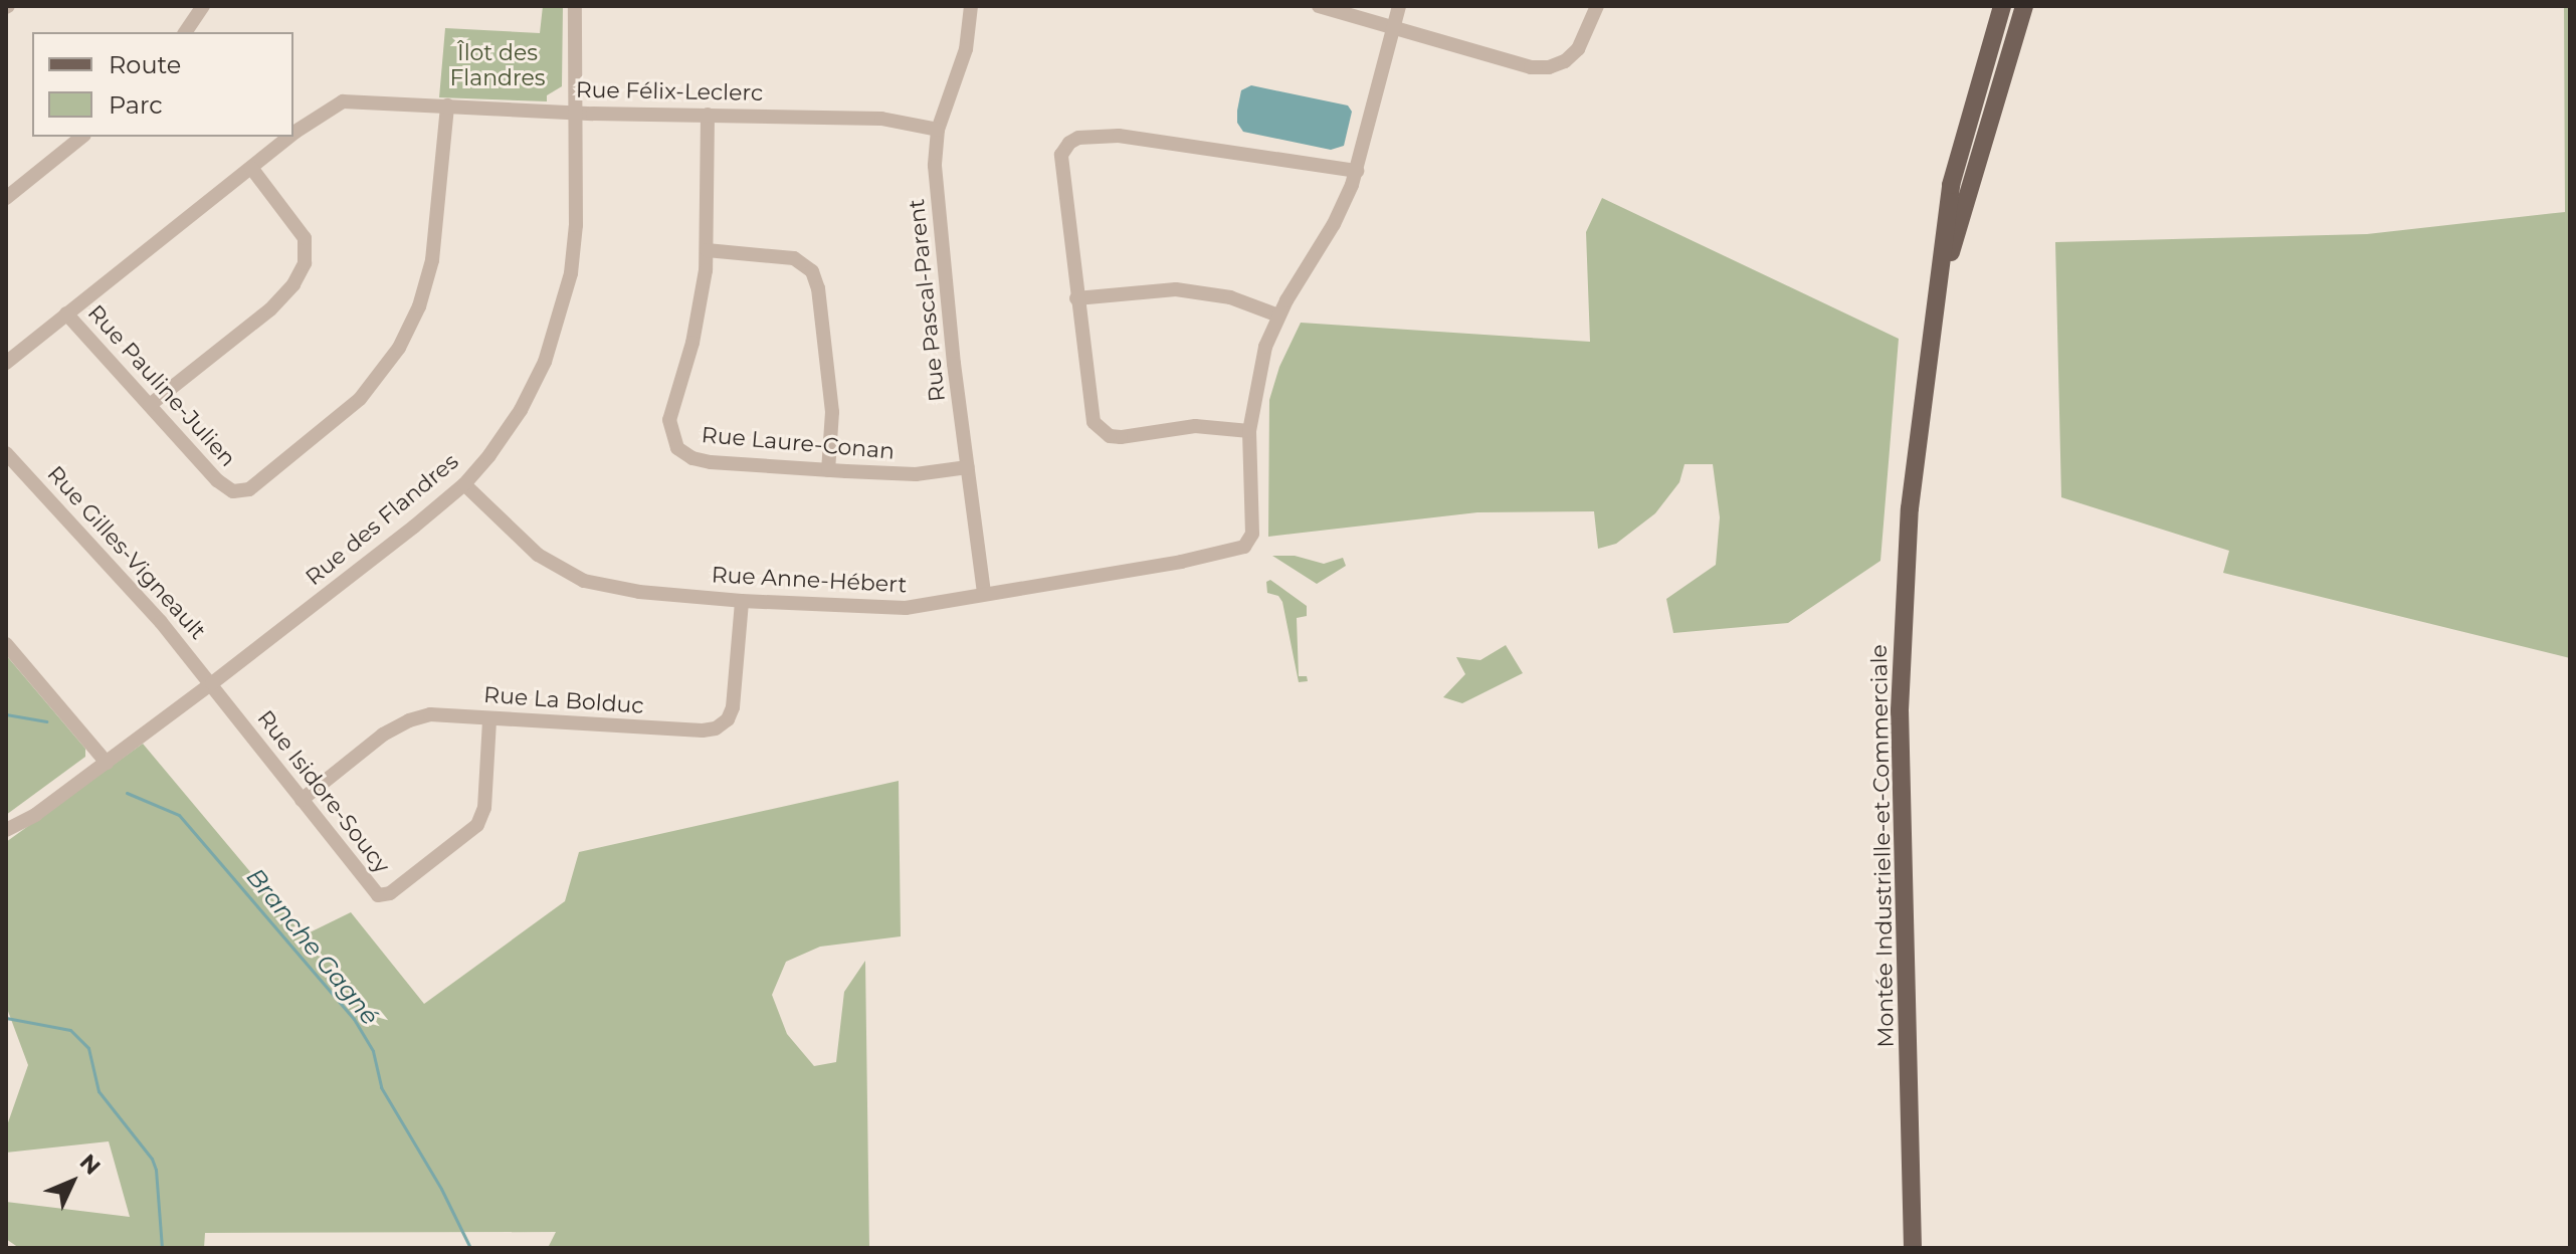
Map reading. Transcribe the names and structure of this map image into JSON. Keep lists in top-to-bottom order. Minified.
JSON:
{"streets":{"main road":["Montée Industrielle-et-Commerciale"],"street":["Rue Félix-Leclerc","Rue Pascal-Parent","Rue Pauline-Julien","Rue Laure-Conan","Rue des Flandres","Rue Gilles-Vigneault","Rue Anne-Hébert","Rue La Bolduc","Rue Isidore-Soucy"]},"crossings":[["Rue Félix-Leclerc","Rue Pascal-Parent"],["Rue Félix-Leclerc","Rue Pauline-Julien"],["Rue Félix-Leclerc","Rue Laure-Conan"],["Rue Félix-Leclerc","Rue des Flandres"],["Rue Pascal-Parent","Rue Laure-Conan"],["Rue Pascal-Parent","Rue Anne-Hébert"],["Rue des Flandres","Rue Gilles-Vigneault"],["Rue des Flandres","Rue Anne-Hébert"],["Rue des Flandres","Rue Isidore-Soucy"],["Rue Gilles-Vigneault","Rue Isidore-Soucy"],["Rue Anne-Hébert","Rue La Bolduc"],["Rue La Bolduc","Rue Isidore-Soucy"]],"water":["Branche Gagné"],"parks":["Îlot des Flandres"],"legend":["Route","Parc"],"north":"top right"}
